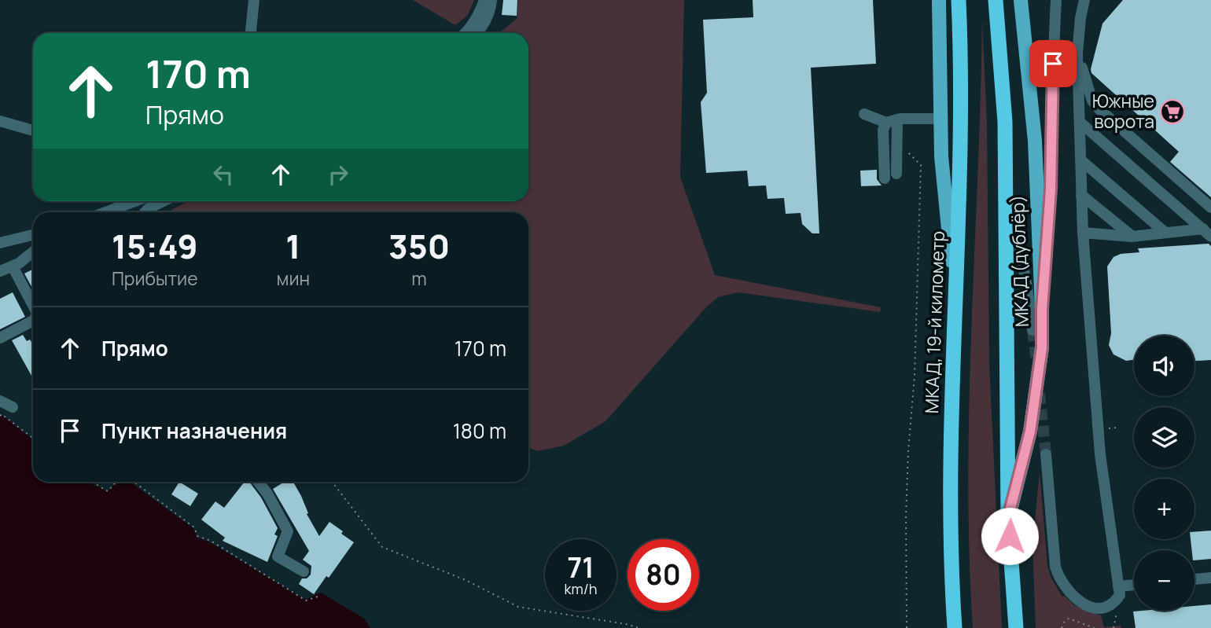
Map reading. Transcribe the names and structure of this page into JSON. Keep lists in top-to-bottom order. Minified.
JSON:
{"streets":{"highway":["МКАД, 19-й километр"],"main road":["МКАД (дублёр)"]},"places":{"supermarket":["Южные ворота"]},"page":{"turn":["170 m","Прямо"],"eta":["15:49","Прибытие","1","мин","350","m"],"list":[{"name":"Прямо","value":"170 m"},{"name":"Пункт назначения","value":"180 m"}],"map_buttons":["+","−"],"speed":"71 km/h","limit":"80"}}
